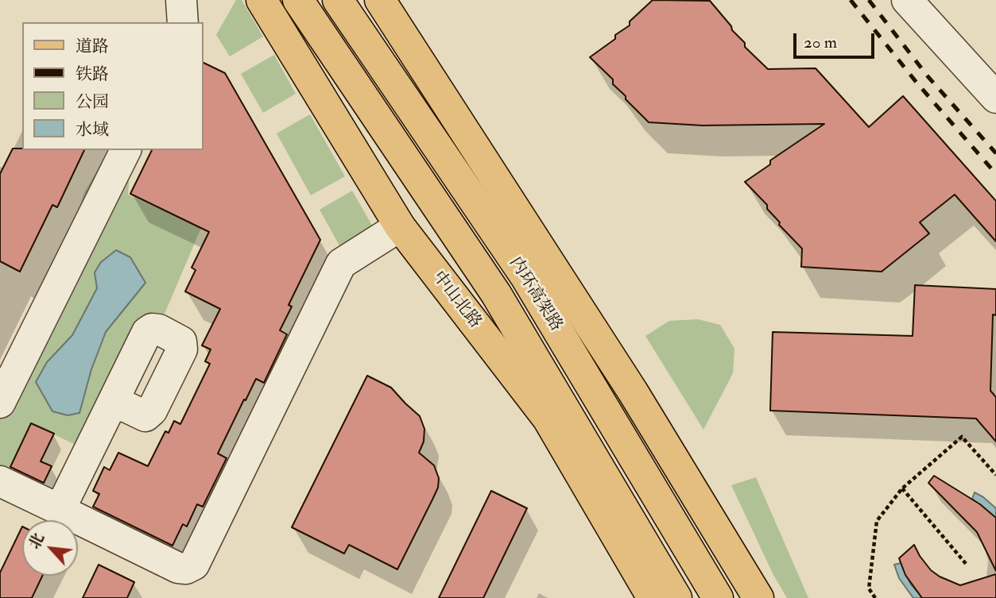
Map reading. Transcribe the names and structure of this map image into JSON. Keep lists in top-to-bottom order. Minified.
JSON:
{"streets":{"main road":["内环高架路","中山北路"]},"legend":["道路","铁路","公园","水域"],"scale_bar":"20 m","north":"top left"}
